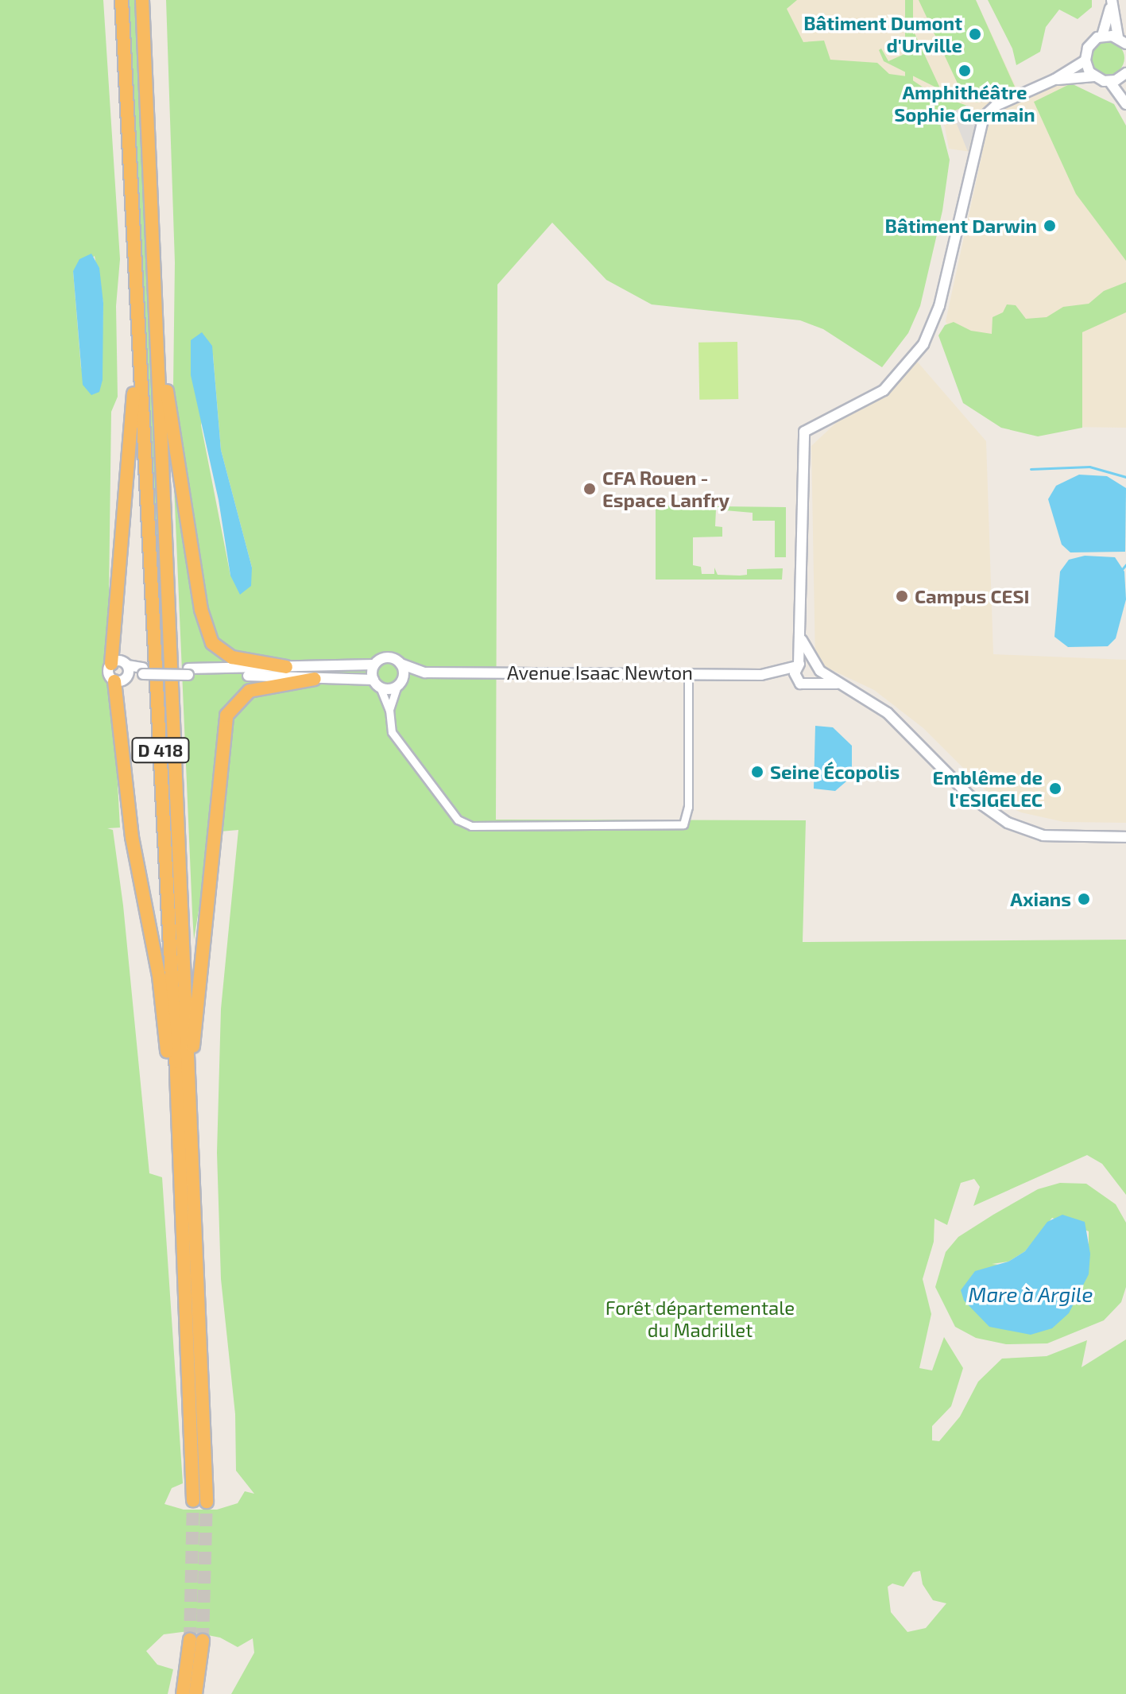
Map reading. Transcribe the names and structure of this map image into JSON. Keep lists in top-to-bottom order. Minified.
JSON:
{"streets":{"highway":["D 418"],"street":["Avenue Isaac Newton"]},"water":["Mare à Argile"],"parks":["Forêt départementale du Madrillet"],"places":["Bâtiment Dumont d'Urville","Amphithéâtre Sophie Germain","Bâtiment Darwin","CFA Rouen - Espace Lanfry","Campus CESI","Seine Écopolis","Emblême de l'ESIGELEC","Axians"]}
